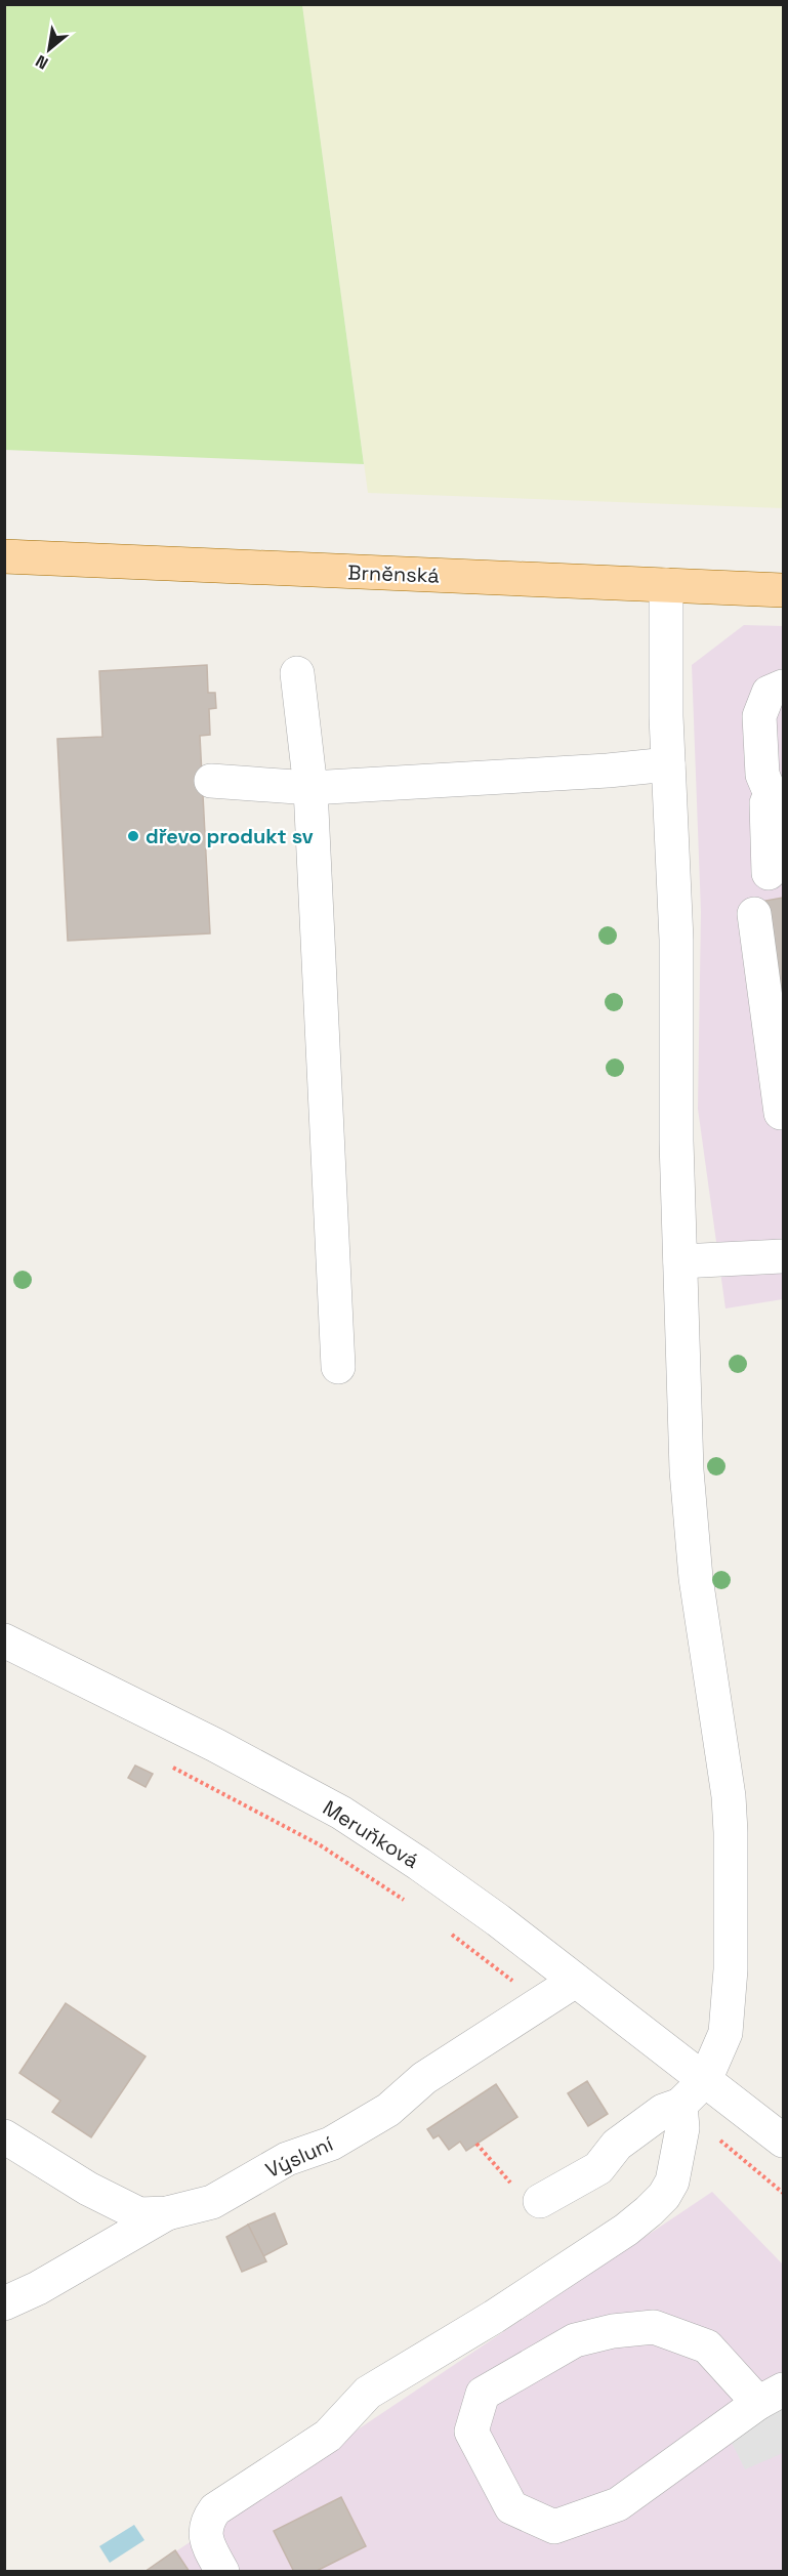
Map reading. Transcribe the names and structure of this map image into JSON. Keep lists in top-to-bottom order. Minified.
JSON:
{"streets":{"main road":["Brněnská"],"street":["Meruňková","Výsluní"]},"crossings":[["Meruňková","Výsluní"]],"places":["dřevo produkt sv"],"north":"bottom left"}
